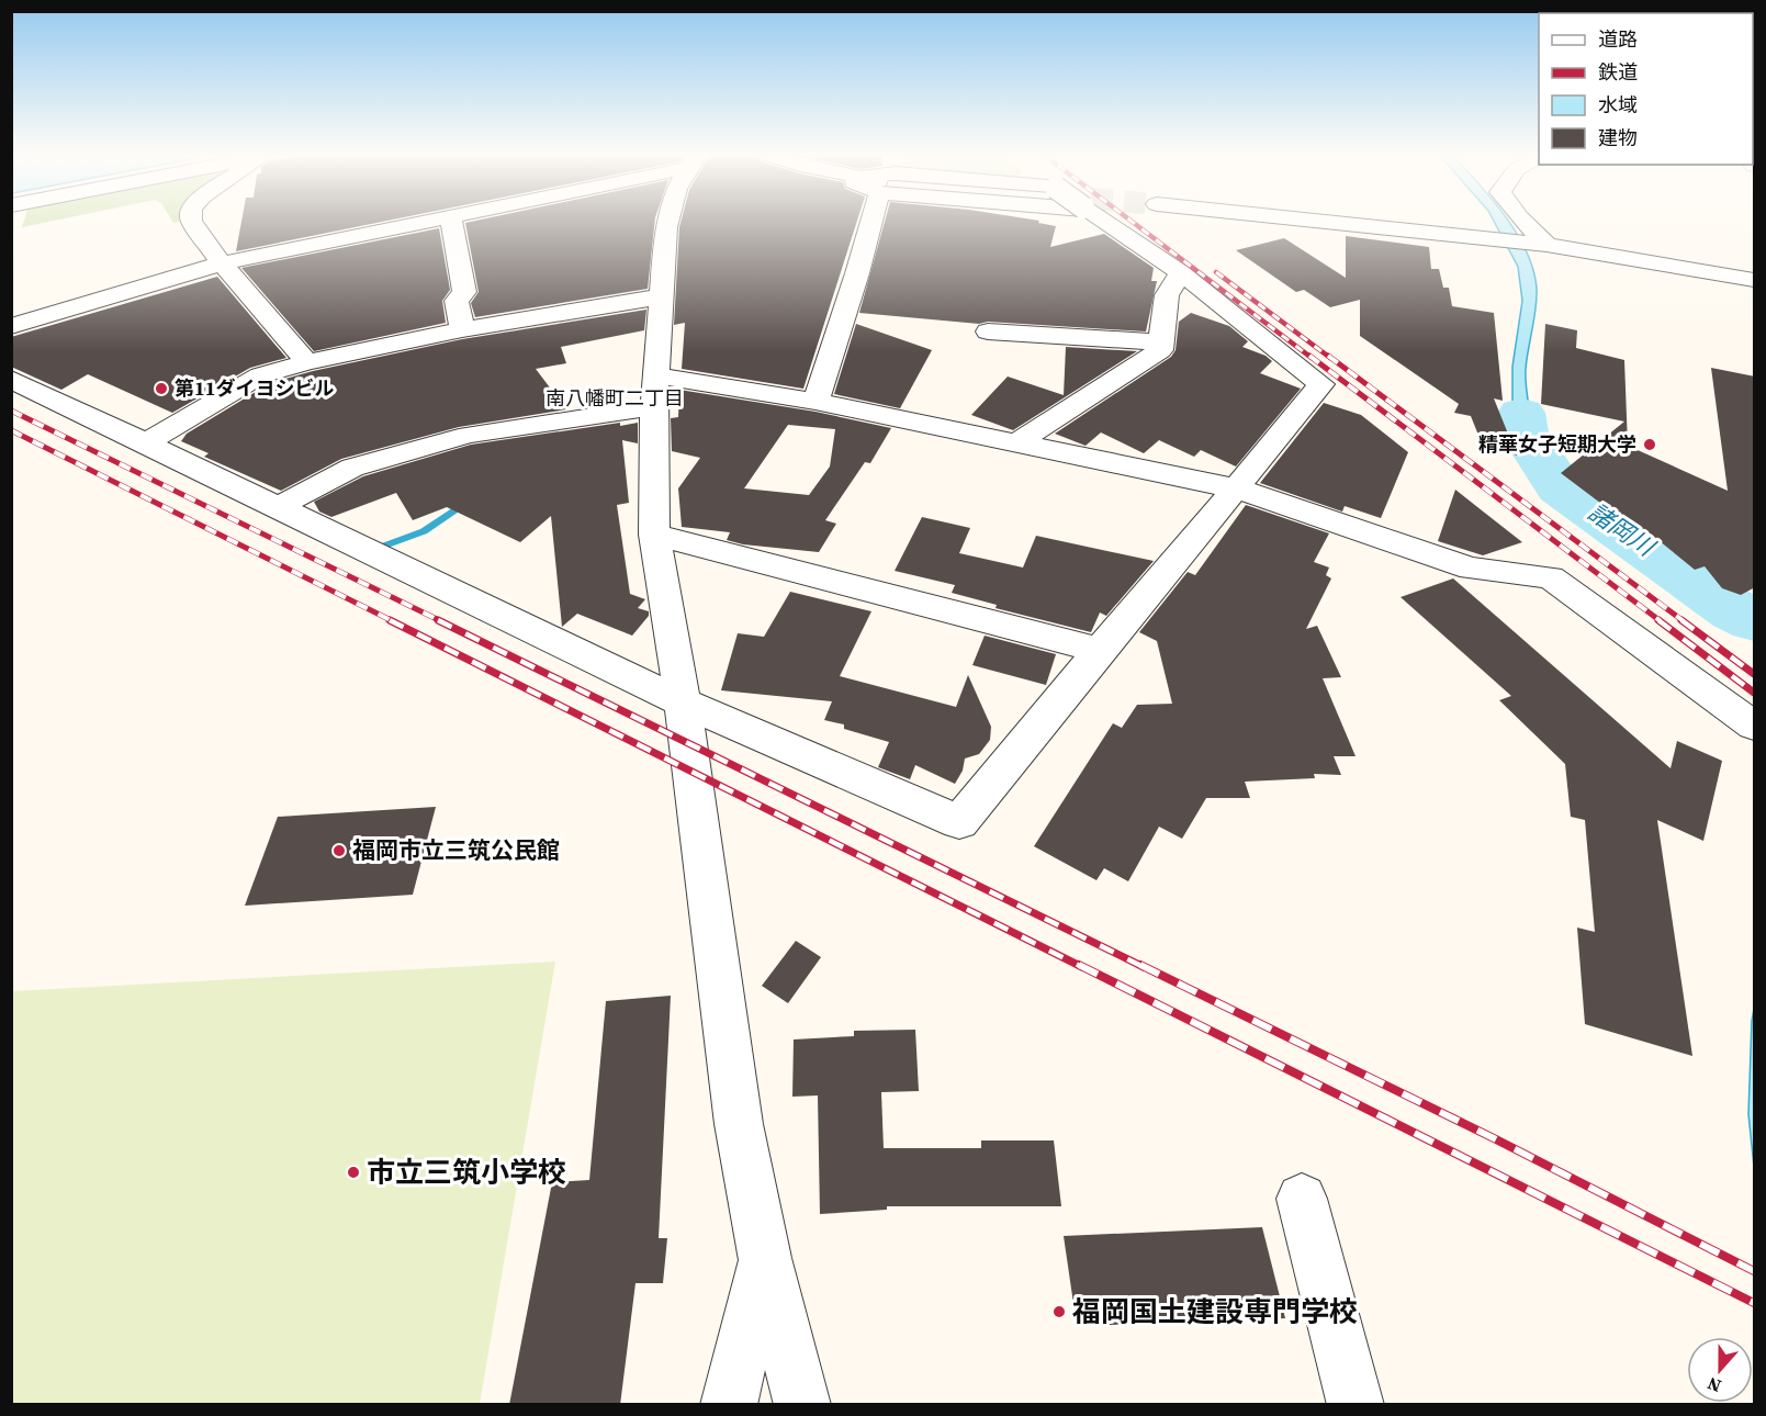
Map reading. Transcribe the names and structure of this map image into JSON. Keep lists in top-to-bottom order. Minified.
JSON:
{"districts":["南八幡町二丁目"],"water":["諸岡川"],"places":["第11ダイヨシビル","精華女子短期大学","福岡市立三筑公民館","市立三筑小学校","福岡国土建設専門学校"],"legend":["道路","鉄道","水域","建物"],"north":"bottom"}
